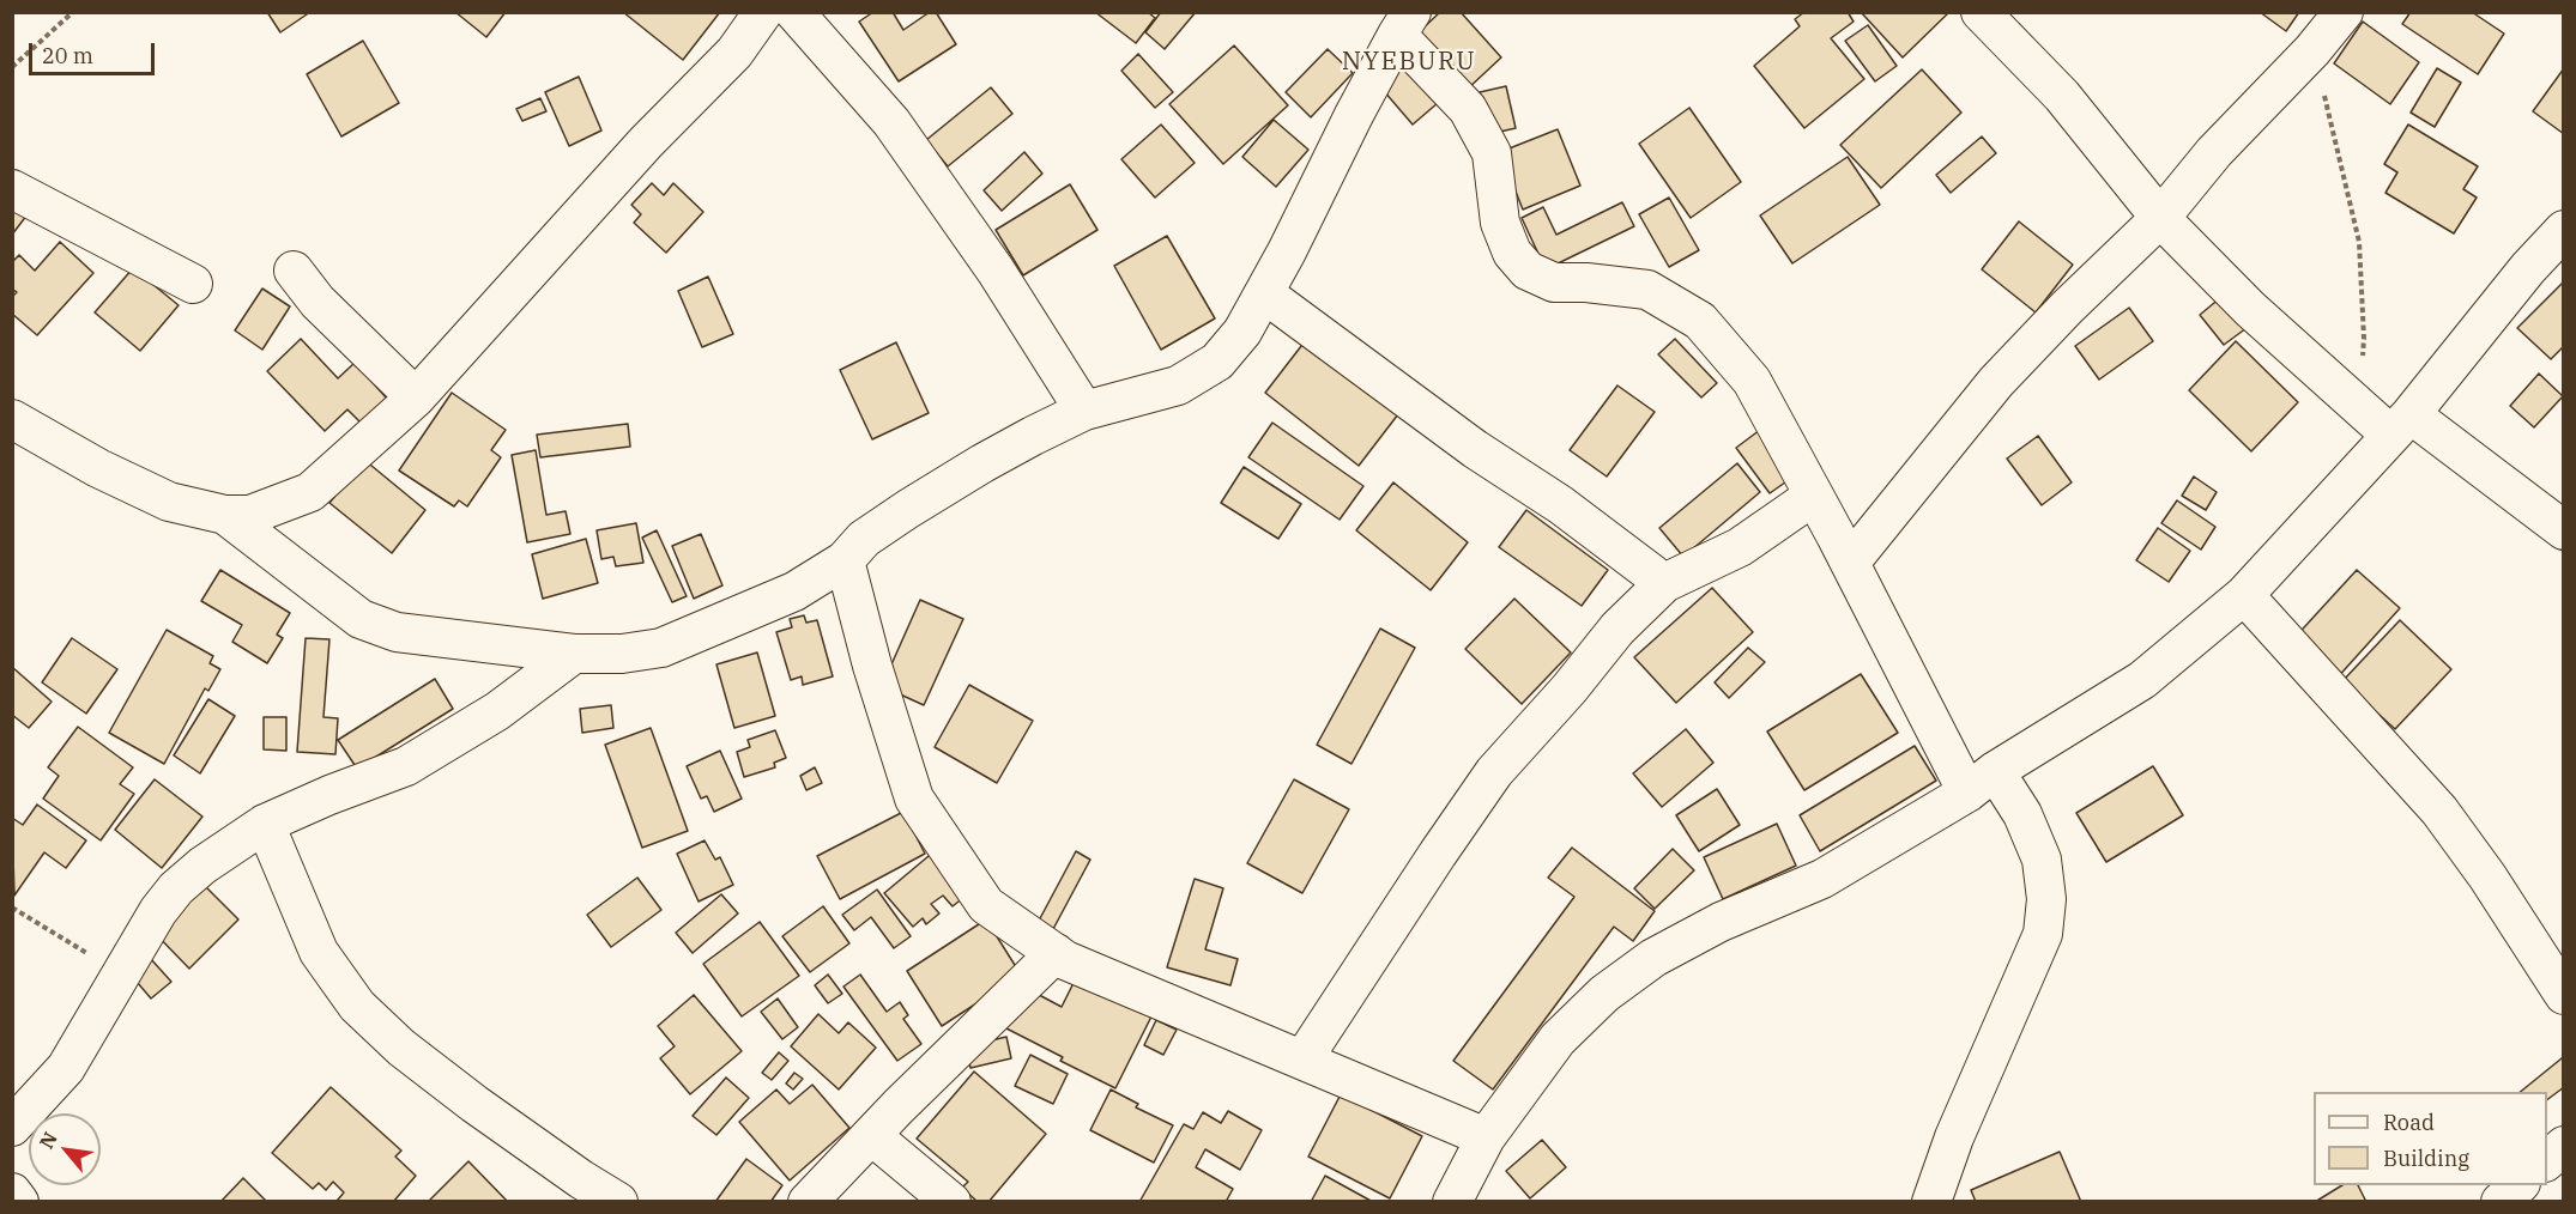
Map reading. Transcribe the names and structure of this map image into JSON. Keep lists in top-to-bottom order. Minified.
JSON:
{"districts":["NYEBURU"],"legend":["Road","Building"],"scale_bar":"20 m","north":"top left"}
